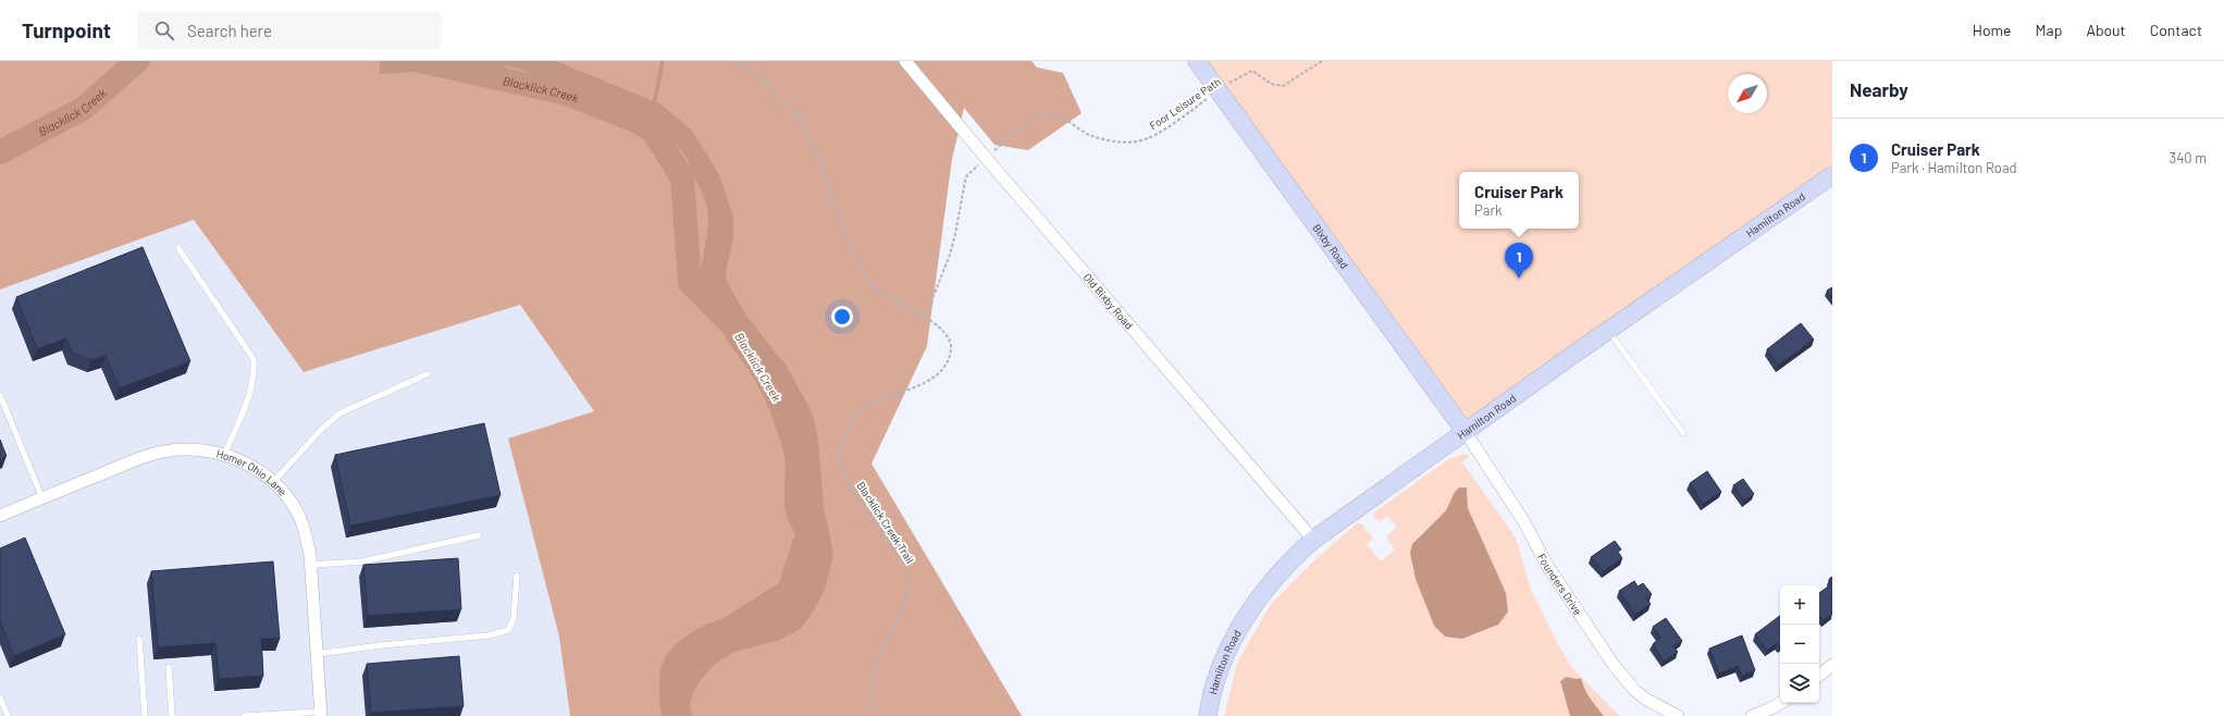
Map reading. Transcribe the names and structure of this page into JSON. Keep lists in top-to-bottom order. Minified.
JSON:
{"streets":{"main road":["Hamilton Road","Bixby Road"],"street":["Old Bixby Road","Homer Ohio Lane","Founders Drive"],"path":["Foor Leisure Path","Blacklick Creek Trail"]},"crossings":[["Foor Leisure Path","Bixby Road"],["Foor Leisure Path","Old Bixby Road"],["Foor Leisure Path","Blacklick Creek Trail"],["Hamilton Road","Bixby Road"],["Hamilton Road","Old Bixby Road"],["Hamilton Road","Founders Drive"],["Bixby Road","Founders Drive"]],"water":["Blacklick Creek"],"north":"bottom left","page":{"header":"Turnpoint","search":"Search here","nav":["Home","Map","About","Contact"],"heading":"Nearby","list":[{"mark":"1","name":"Cruiser Park","note":"Park · Hamilton Road","value":"340 m"}],"popup":["Cruiser Park","Park"],"pins":"1","map_buttons":["+","−"]}}
